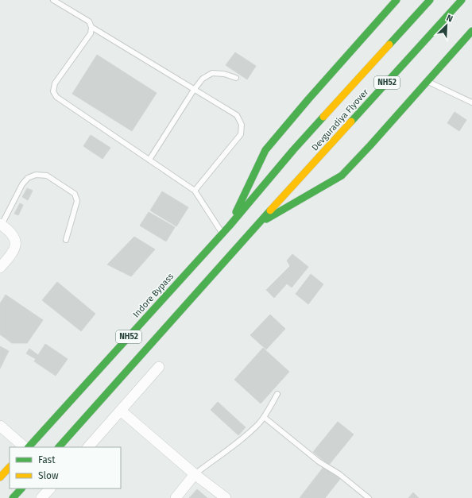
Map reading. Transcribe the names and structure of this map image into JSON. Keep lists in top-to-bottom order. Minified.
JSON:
{"streets":{"main road":["NH52","Devguradiya Flyover","Indore Bypass"]},"crossings":[["NH52","Devguradiya Flyover"],["Devguradiya Flyover","Indore Bypass"]],"legend":["Fast","Slow"],"north":"top right"}
